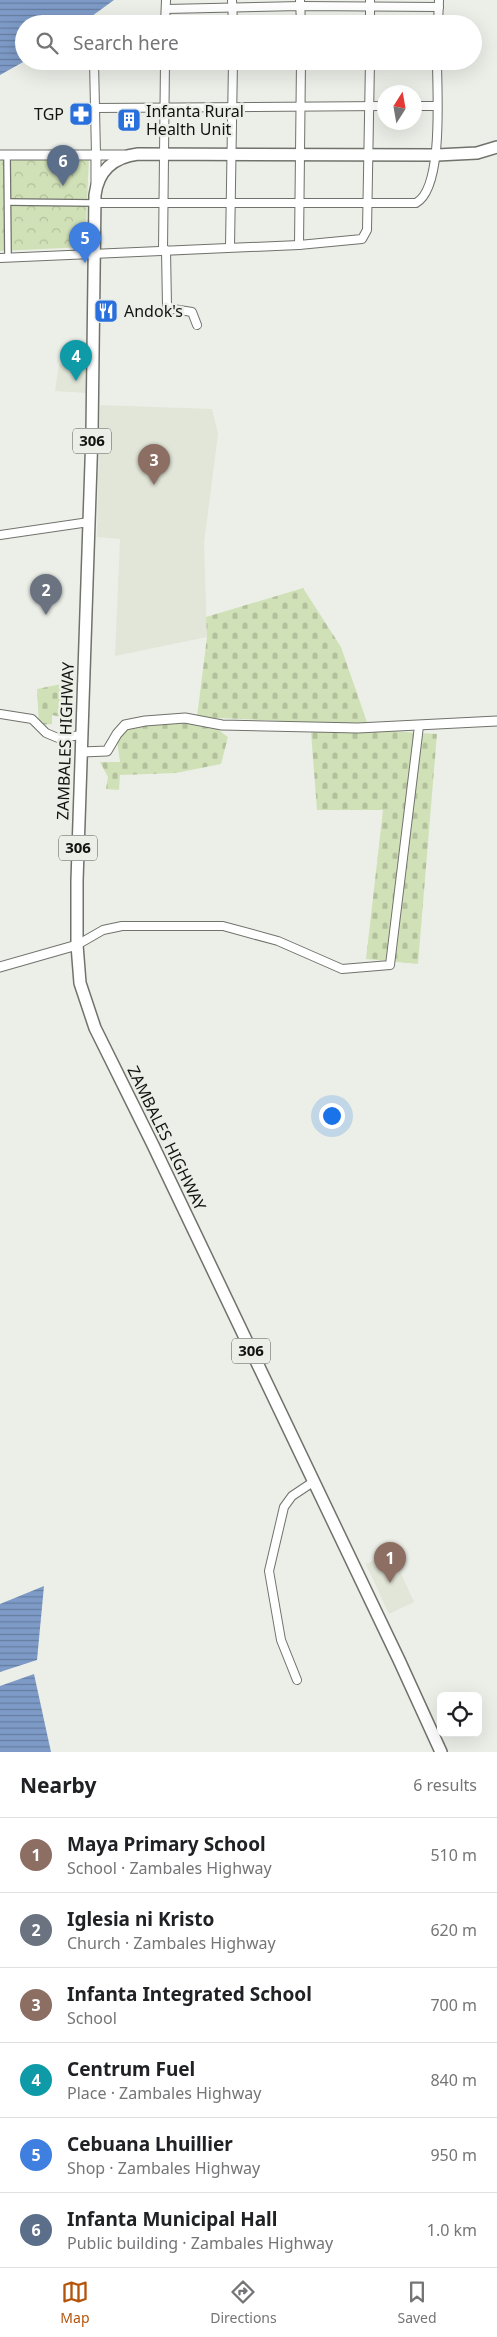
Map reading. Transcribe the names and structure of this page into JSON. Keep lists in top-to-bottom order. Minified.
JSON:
{"streets":{"main road":["306","ZAMBALES HIGHWAY"]},"places":{"pharmacy":["TGP"],"building":["Infanta Rural Health Unit"],"restaurant":["Andok's"]},"north":"top","page":{"search":"Search here","pins":["6","5","4","3","2","1"],"heading":["Nearby","6 results"],"list":[{"mark":"1","name":"Maya Primary School","note":"School · Zambales Highway","value":"510 m"},{"mark":"2","name":"Iglesia ni Kristo","note":"Church · Zambales Highway","value":"620 m"},{"mark":"3","name":"Infanta Integrated School","note":"School","value":"700 m"},{"mark":"4","name":"Centrum Fuel","note":"Place · Zambales Highway","value":"840 m"},{"mark":"5","name":"Cebuana Lhuillier","note":"Shop · Zambales Highway","value":"950 m"},{"mark":"6","name":"Infanta Municipal Hall","note":"Public building · Zambales Highway","value":"1.0 km"}],"nav":["Map","Directions","Saved"]}}
